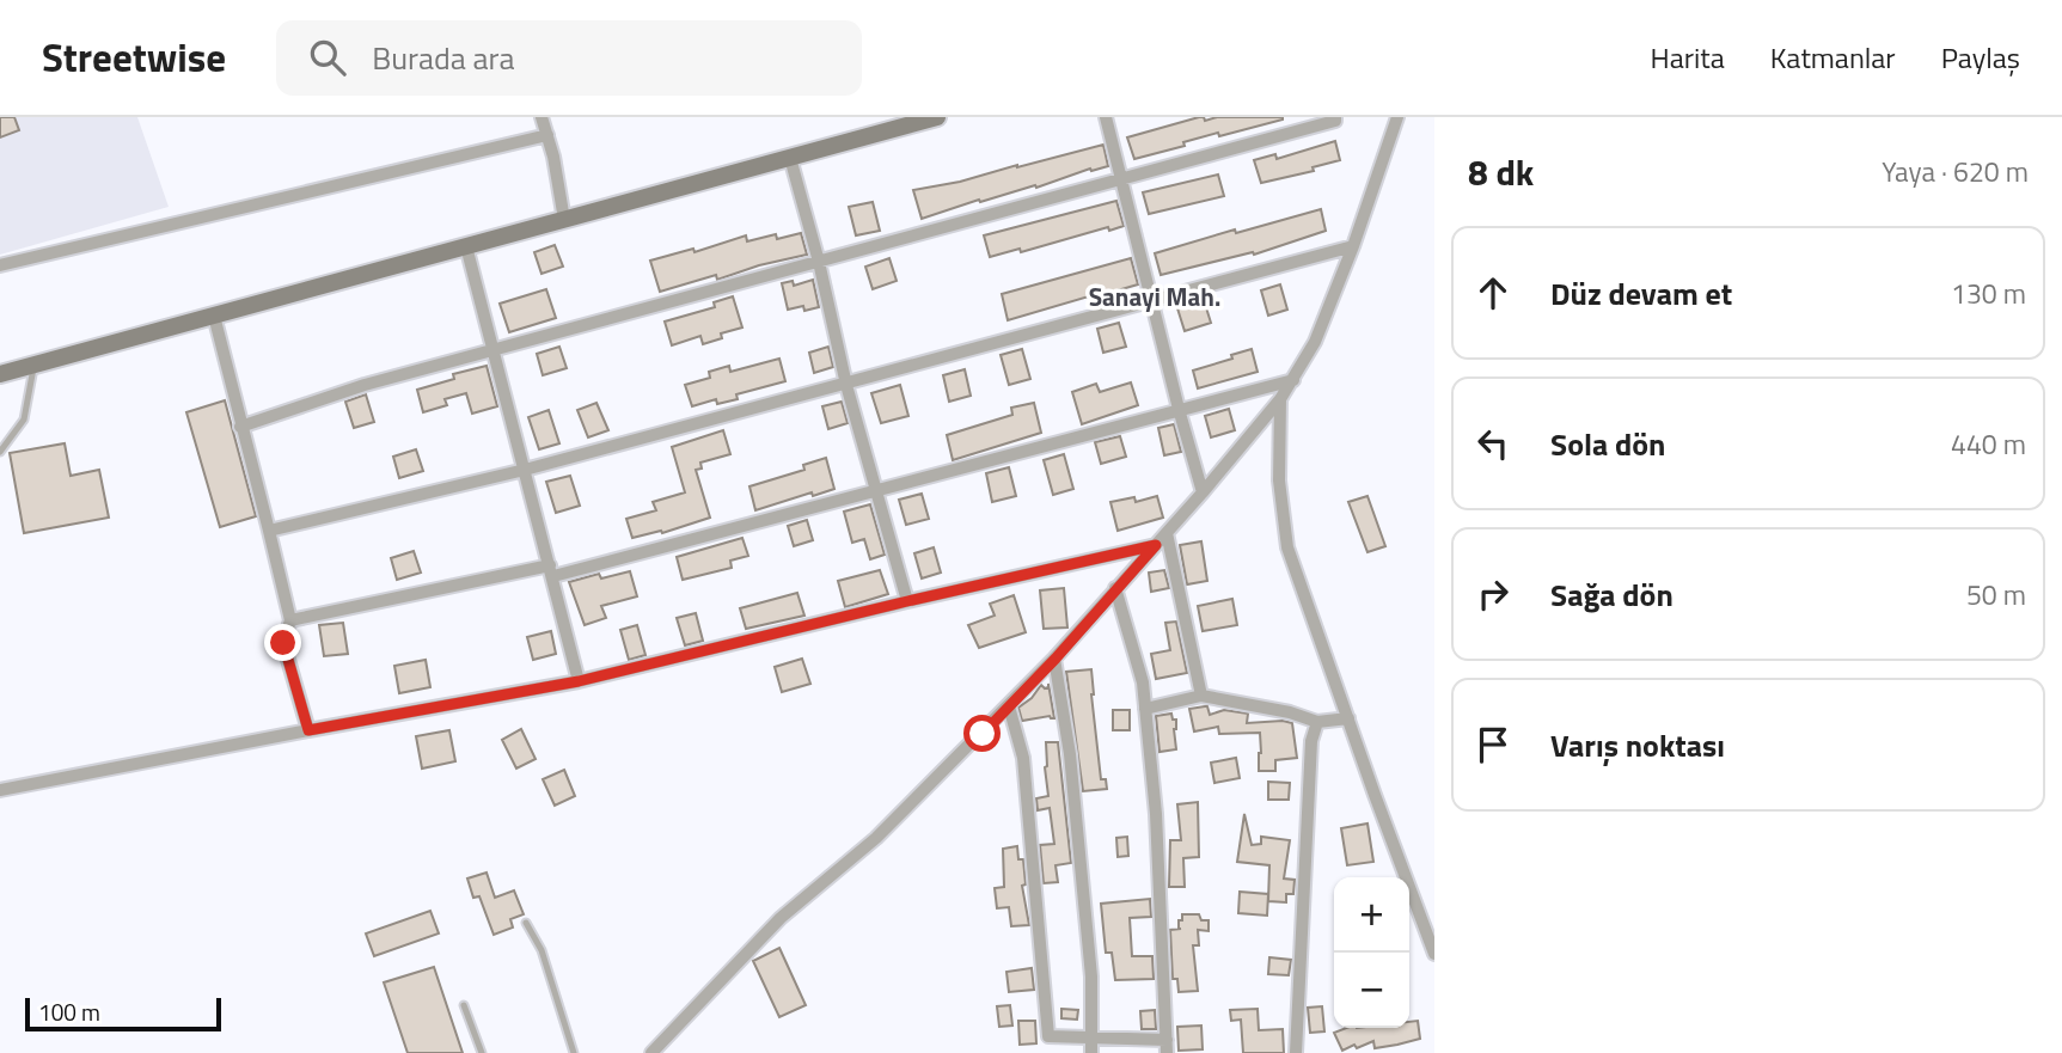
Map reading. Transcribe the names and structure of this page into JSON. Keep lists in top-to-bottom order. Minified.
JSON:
{"districts":["Sanayi Mah."],"scale_bar":"100 m","page":{"header":"Streetwise","search":"Burada ara","nav":["Harita","Katmanlar","Paylaş"],"heading":["8 dk","Yaya · 620 m"],"list":[["Düz devam et","130 m"],["Sola dön","440 m"],["Sağa dön","50 m"],"Varış noktası"],"map_buttons":["+","−"],"scale":"100 m"}}
